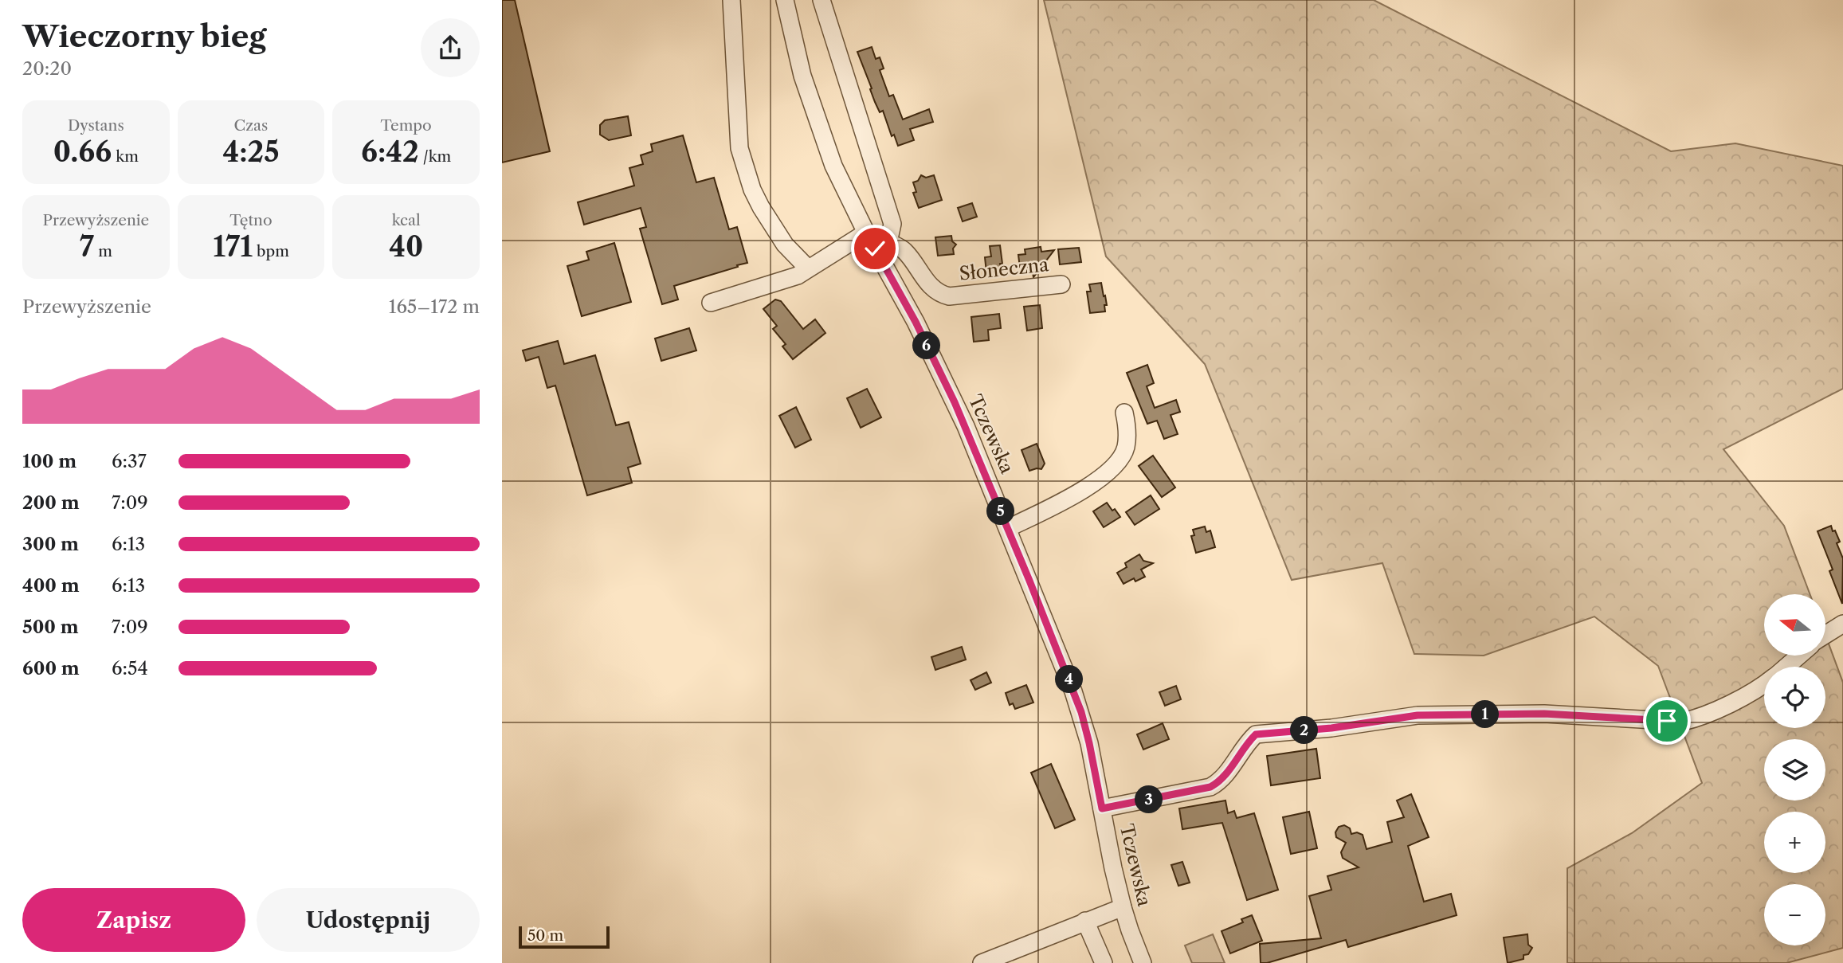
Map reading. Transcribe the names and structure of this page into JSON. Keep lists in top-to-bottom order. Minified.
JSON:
{"streets":{"street":["Słoneczna","Tczewska"]},"crossings":[["Słoneczna","Tczewska"]],"scale_bar":"50 m","north":"left","page":{"heading":["Wieczorny bieg","20:20"],"stats":[["Dystans","0.66 km"],["Czas","4:25"],["Tempo","6:42 /km"],["Przewyższenie","7 m"],["Tętno","171 bpm"],["kcal","40"]],"chart":["Przewyższenie","165–172 m"],"pins":["6","5","4","1","2","3"],"list":[{"name":"100 m","note":"6:37"},{"name":"200 m","note":"7:09"},{"name":"300 m","note":"6:13"},{"name":"400 m","note":"6:13"},{"name":"500 m","note":"7:09"},{"name":"600 m","note":"6:54"}],"map_buttons":["+","−"],"buttons":["Zapisz","Udostępnij"],"scale":"50 m"}}
